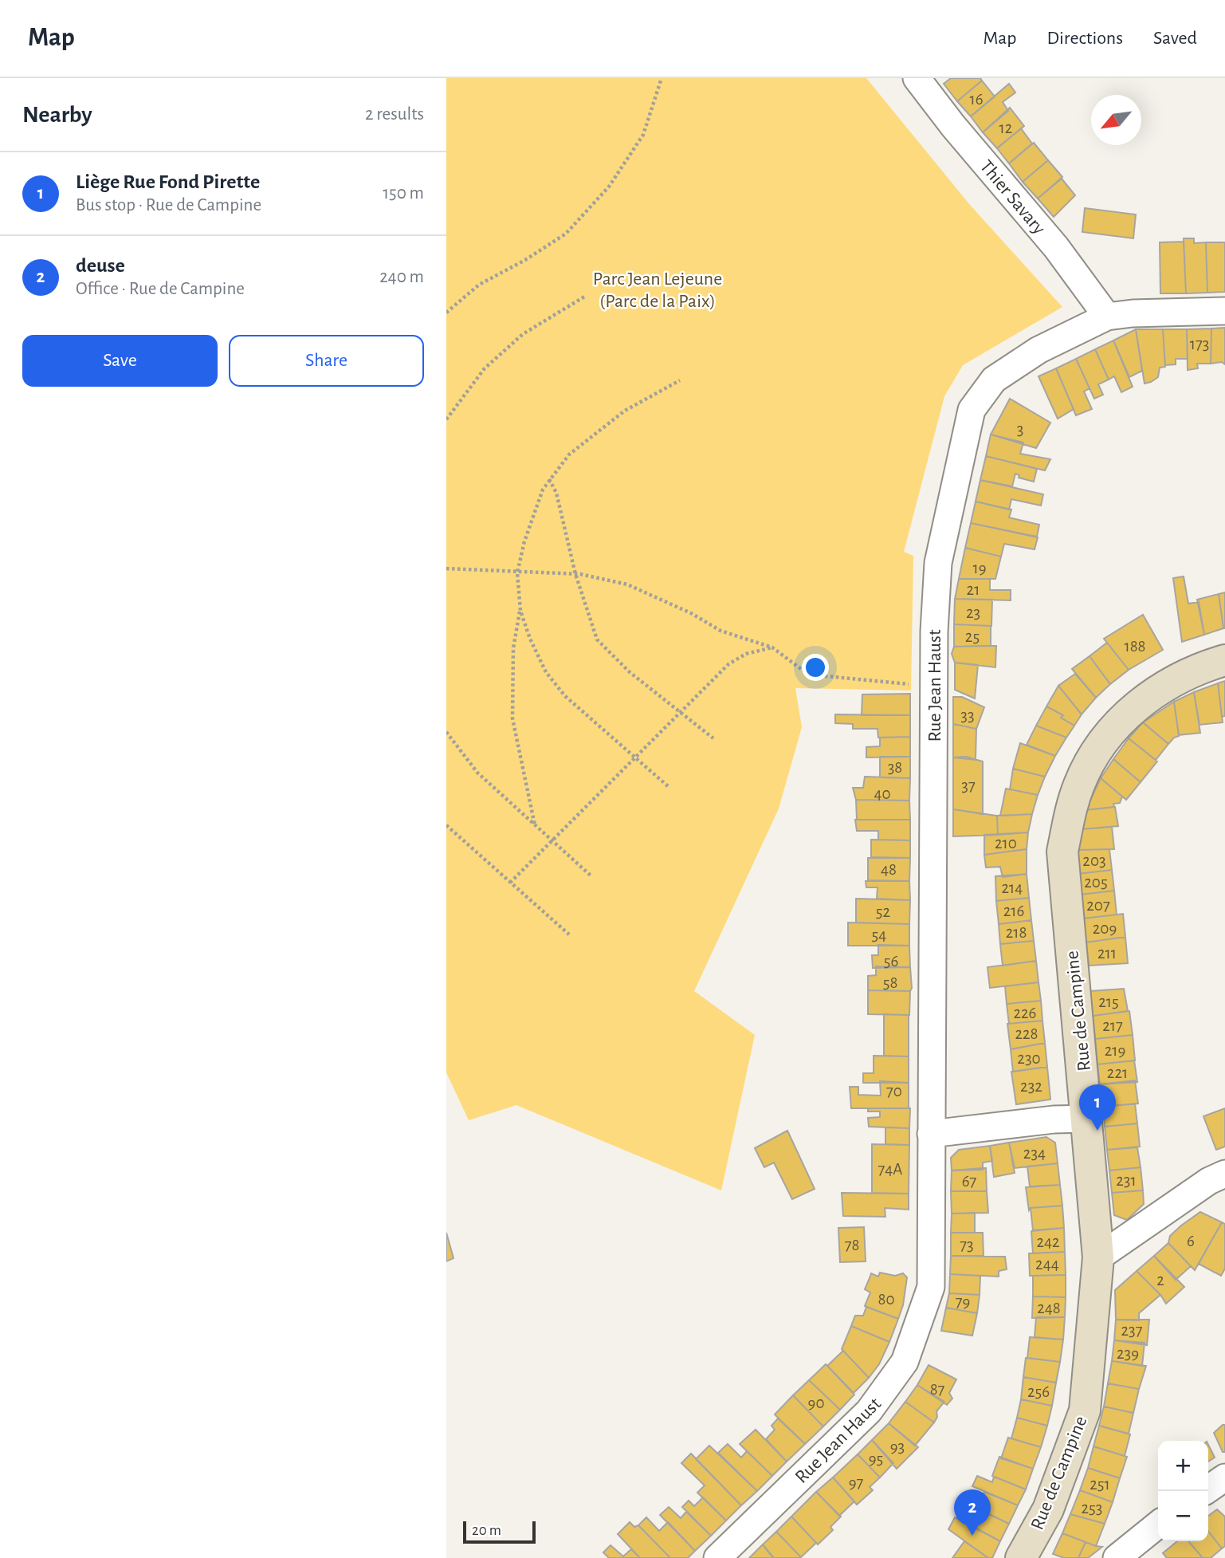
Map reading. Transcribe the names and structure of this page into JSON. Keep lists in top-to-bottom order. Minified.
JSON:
{"streets":{"street":["Thier Savary","Rue Jean Haust","Rue de Campine"]},"crossings":[["Thier Savary","Rue Jean Haust"]],"parks":["Parc Jean Lejeune (Parc de la Paix)"],"house_numbers":["16","12","173","3","19","21","23","25","188","33","38","37","40","210","203","48","205","214","207","216","52","209","218","54","211","56","58","215","226","217","228","219","230","221","232","70","234","74A","231","67","6","242","78","73","244","2","80","79","248","237","239","87","256","90","93","95","97","251","253"],"scale_bar":"20 m","north":"bottom left","page":{"header":"Map","nav":["Map","Directions","Saved"],"heading":["Nearby","2 results"],"list":[{"mark":"1","name":"Liège Rue Fond Pirette","note":"Bus stop · Rue de Campine","value":"150 m"},{"mark":"2","name":"deuse","note":"Office · Rue de Campine","value":"240 m"}],"buttons":["Save","Share"],"pins":["1","2"],"map_buttons":["+","−"],"scale":"20 m"}}
